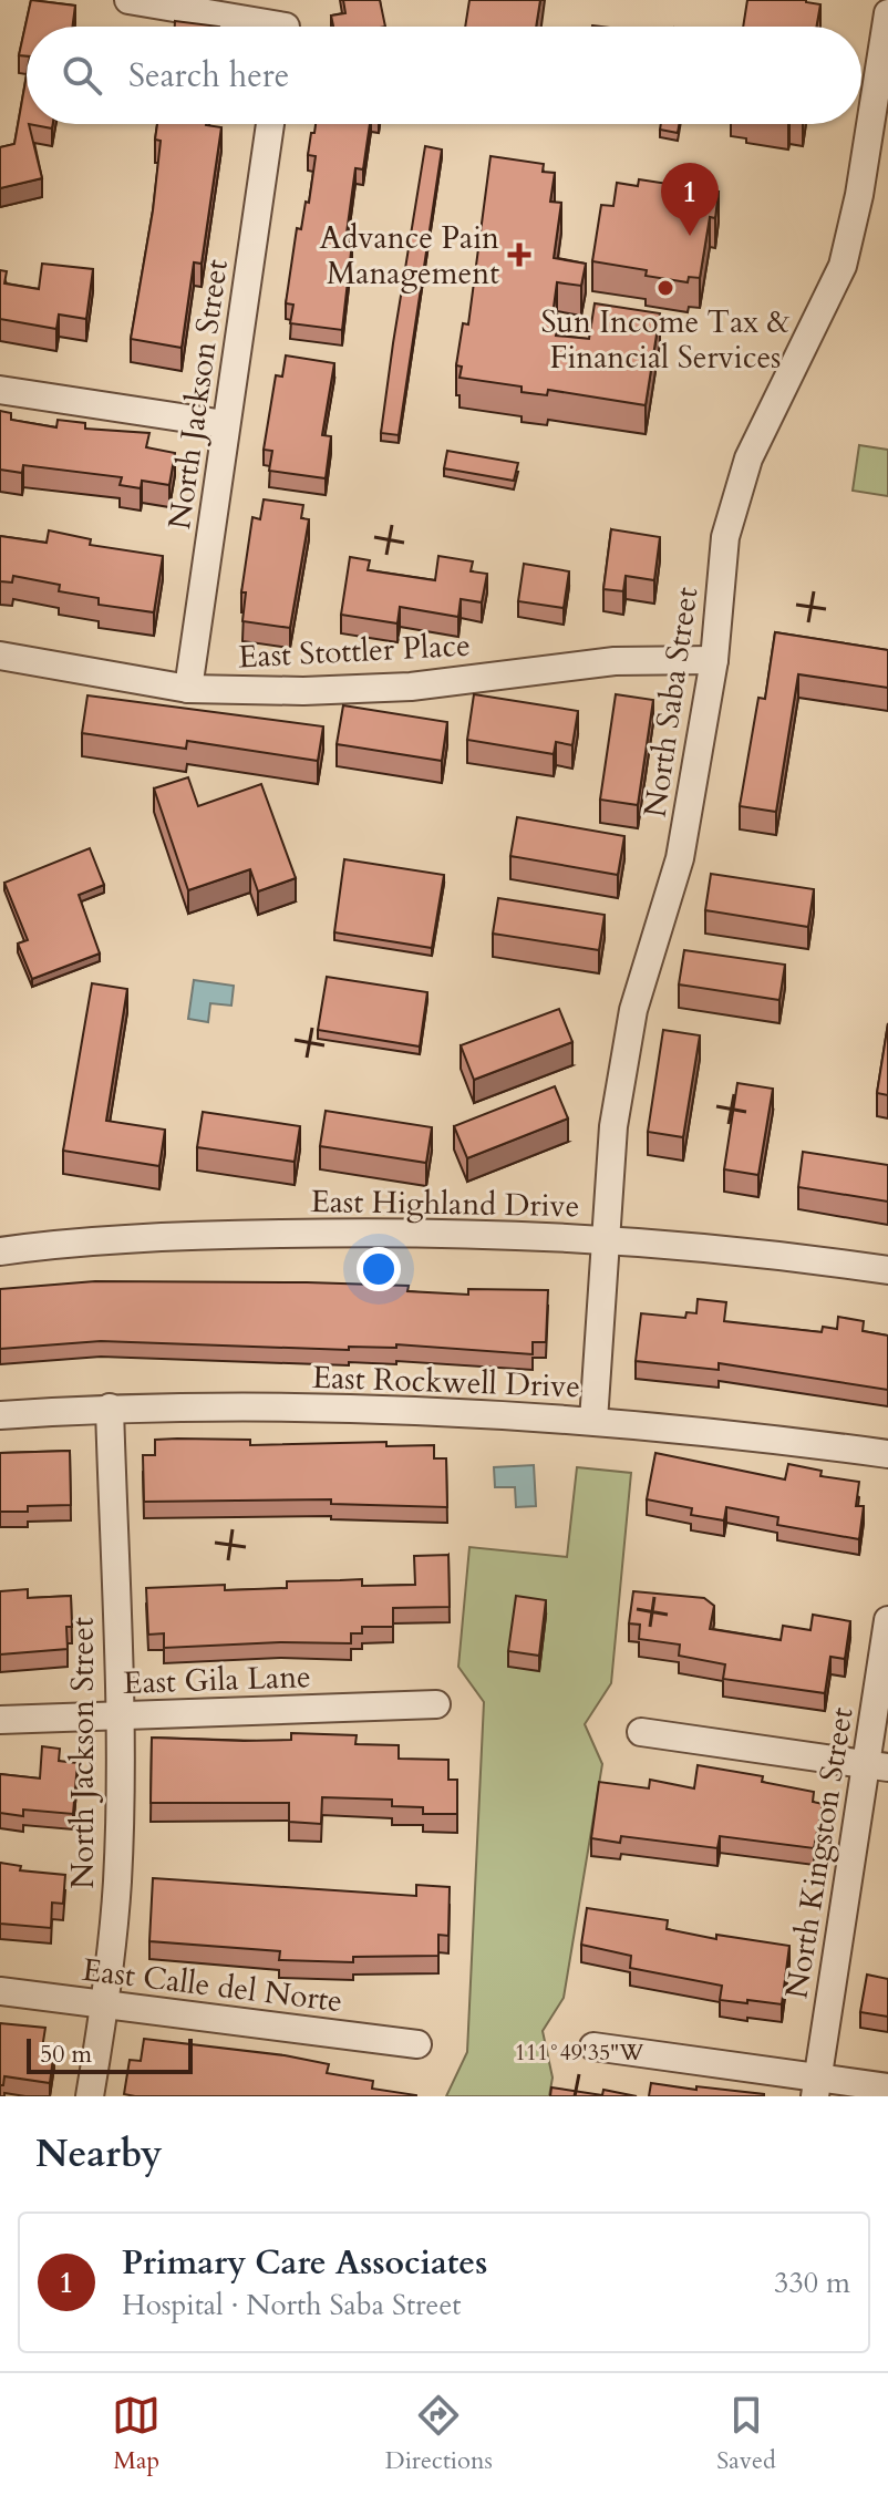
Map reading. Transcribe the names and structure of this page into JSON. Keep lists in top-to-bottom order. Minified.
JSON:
{"streets":{"street":["North Jackson Street","East Stottler Place","North Saba Street","East Highland Drive","East Rockwell Drive","East Gila Lane","North Kingston Street","East Calle del Norte"]},"crossings":[["North Jackson Street","East Stottler Place"],["North Jackson Street","East Rockwell Drive"],["North Jackson Street","East Gila Lane"],["North Jackson Street","East Calle del Norte"],["East Stottler Place","North Saba Street"],["North Saba Street","East Highland Drive"],["North Saba Street","East Rockwell Drive"]],"places":{"health":["Advance Pain Management"],"other":["Sun Income Tax & Financial Services"]},"scale_bar":"50 m","page":{"search":"Search here","pins":"1","scale":"50 m","heading":"Nearby","list":[{"mark":"1","name":"Primary Care Associates","note":"Hospital · North Saba Street","value":"330 m"}],"nav":["Map","Directions","Saved"]},"coordinates":["111°49'35\"W"]}
